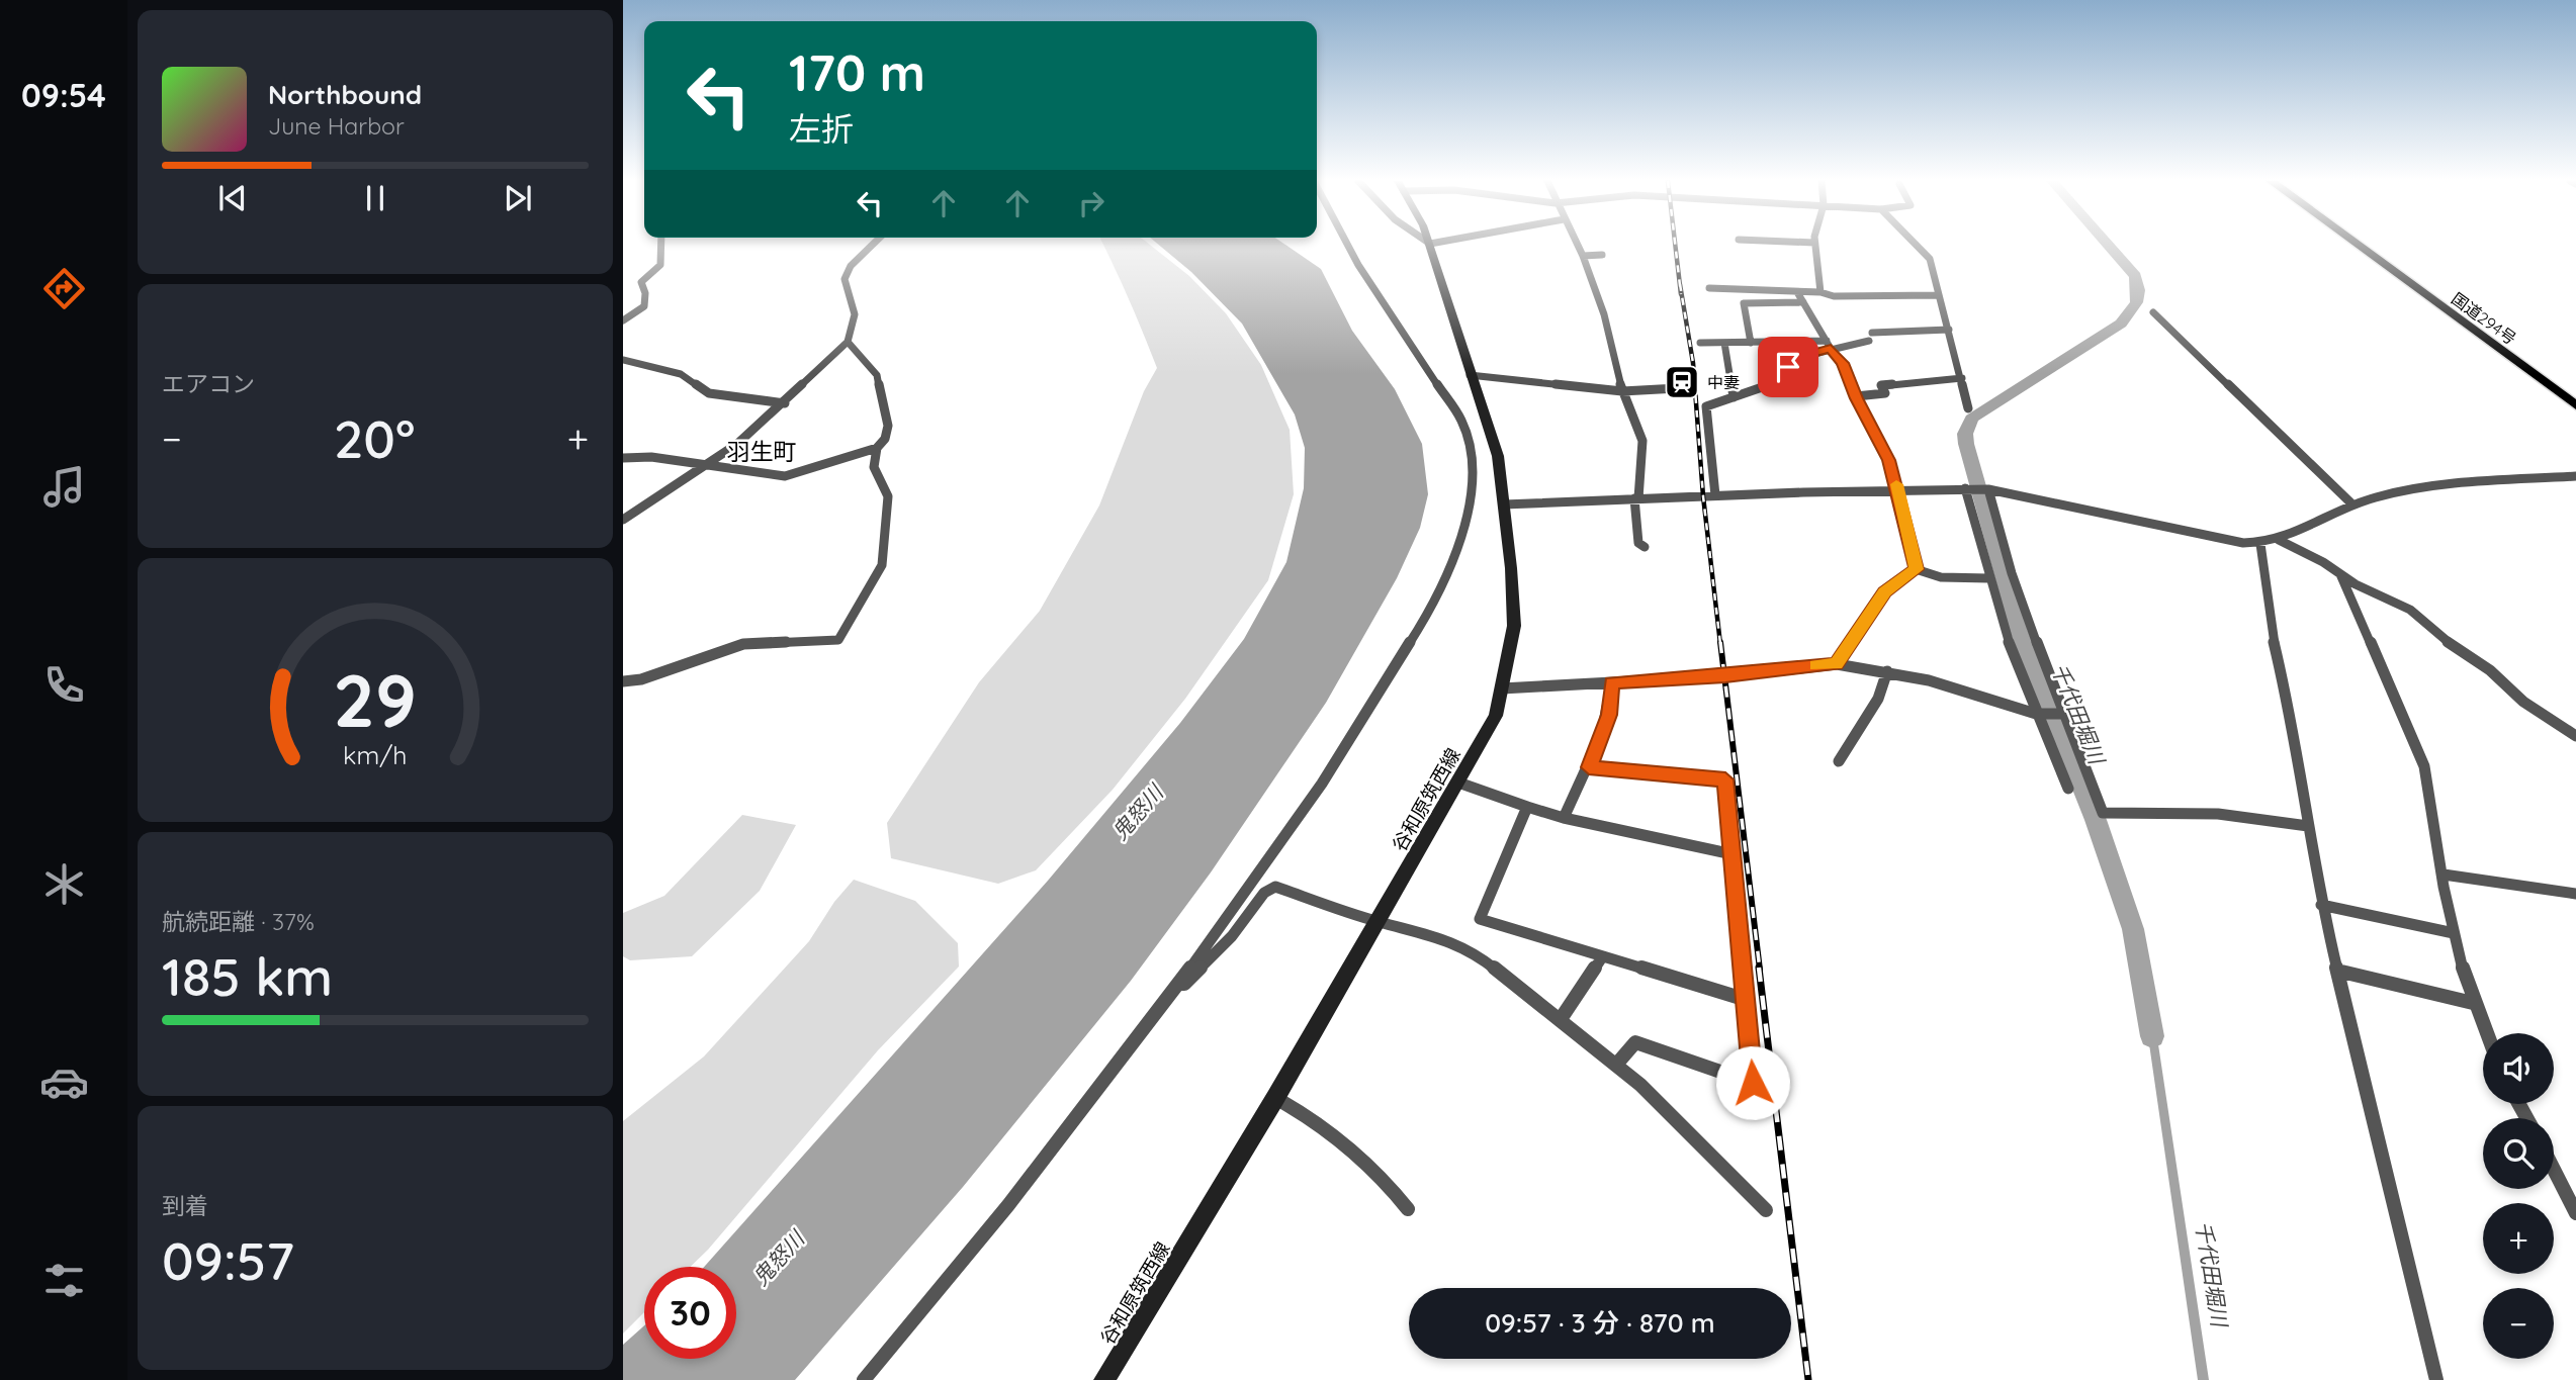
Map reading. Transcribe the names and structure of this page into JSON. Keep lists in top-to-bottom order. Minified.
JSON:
{"streets":{"highway":["国道294号"],"main road":["谷和原筑西線"]},"districts":["羽生町"],"water":["千代田堀川","鬼怒川"],"places":{"station":["中妻"]},"page":{"tabs":"09:54","turn":["170 m","左折"],"song":["Northbound","June Harbor"],"tile":["エアコン",["航続距離 · 37%","185 km"],["到着","09:57"]],"heat":["−","20°","+"],"map_buttons":["+","−"],"limit":"30","trip":"09:57 · 3 分 · 870 m","gauge":["29","km/h"]}}
